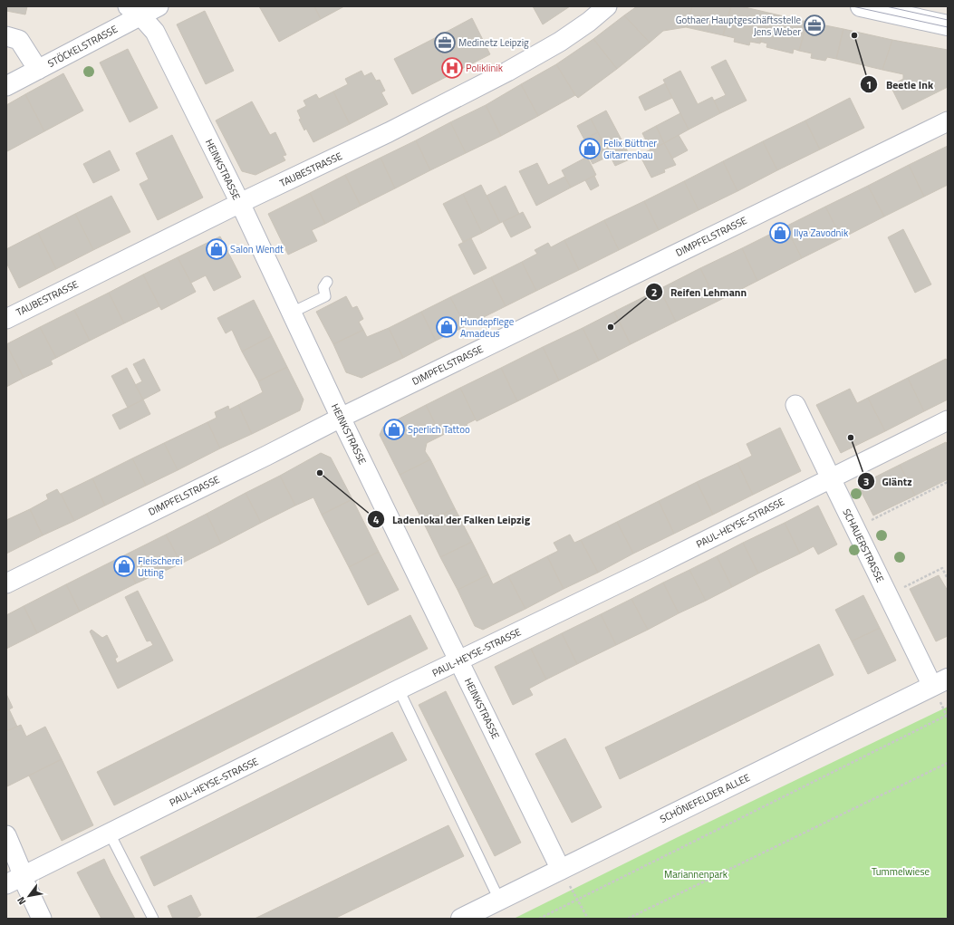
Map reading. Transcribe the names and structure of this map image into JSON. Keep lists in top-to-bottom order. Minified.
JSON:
{"streets":{"main road":["SCHÖNEFELDER ALLEE"],"street":["STÖCKELSTRASSE","HEINKSTRASSE","TAUBESTRASSE","DIMPFELSTRASSE","PAUL-HEYSE-STRASSE","SCHAUERSTRASSE"]},"crossings":[["STÖCKELSTRASSE","HEINKSTRASSE"],["HEINKSTRASSE","TAUBESTRASSE"],["HEINKSTRASSE","DIMPFELSTRASSE"],["HEINKSTRASSE","PAUL-HEYSE-STRASSE"],["HEINKSTRASSE","SCHÖNEFELDER ALLEE"],["PAUL-HEYSE-STRASSE","SCHAUERSTRASSE"],["SCHAUERSTRASSE","SCHÖNEFELDER ALLEE"]],"parks":["Tummelwiese","Mariannenpark"],"places":{"office":["Gothaer Hauptgeschäftsstelle Jens Weber","Medinetz Leipzig"],"other":["Beetle Ink","Reifen Lehmann","Gläntz","Ladenlokal der Falken Leipzig"],"hospital":["Poliklinik"],"shop":["Felix Büttner Gitarrenbau","Ilya Zavodnik","Salon Wendt","Hundepflege Amadeus","Sperlich Tattoo","Fleischerei Utting"]},"north":"bottom left"}
